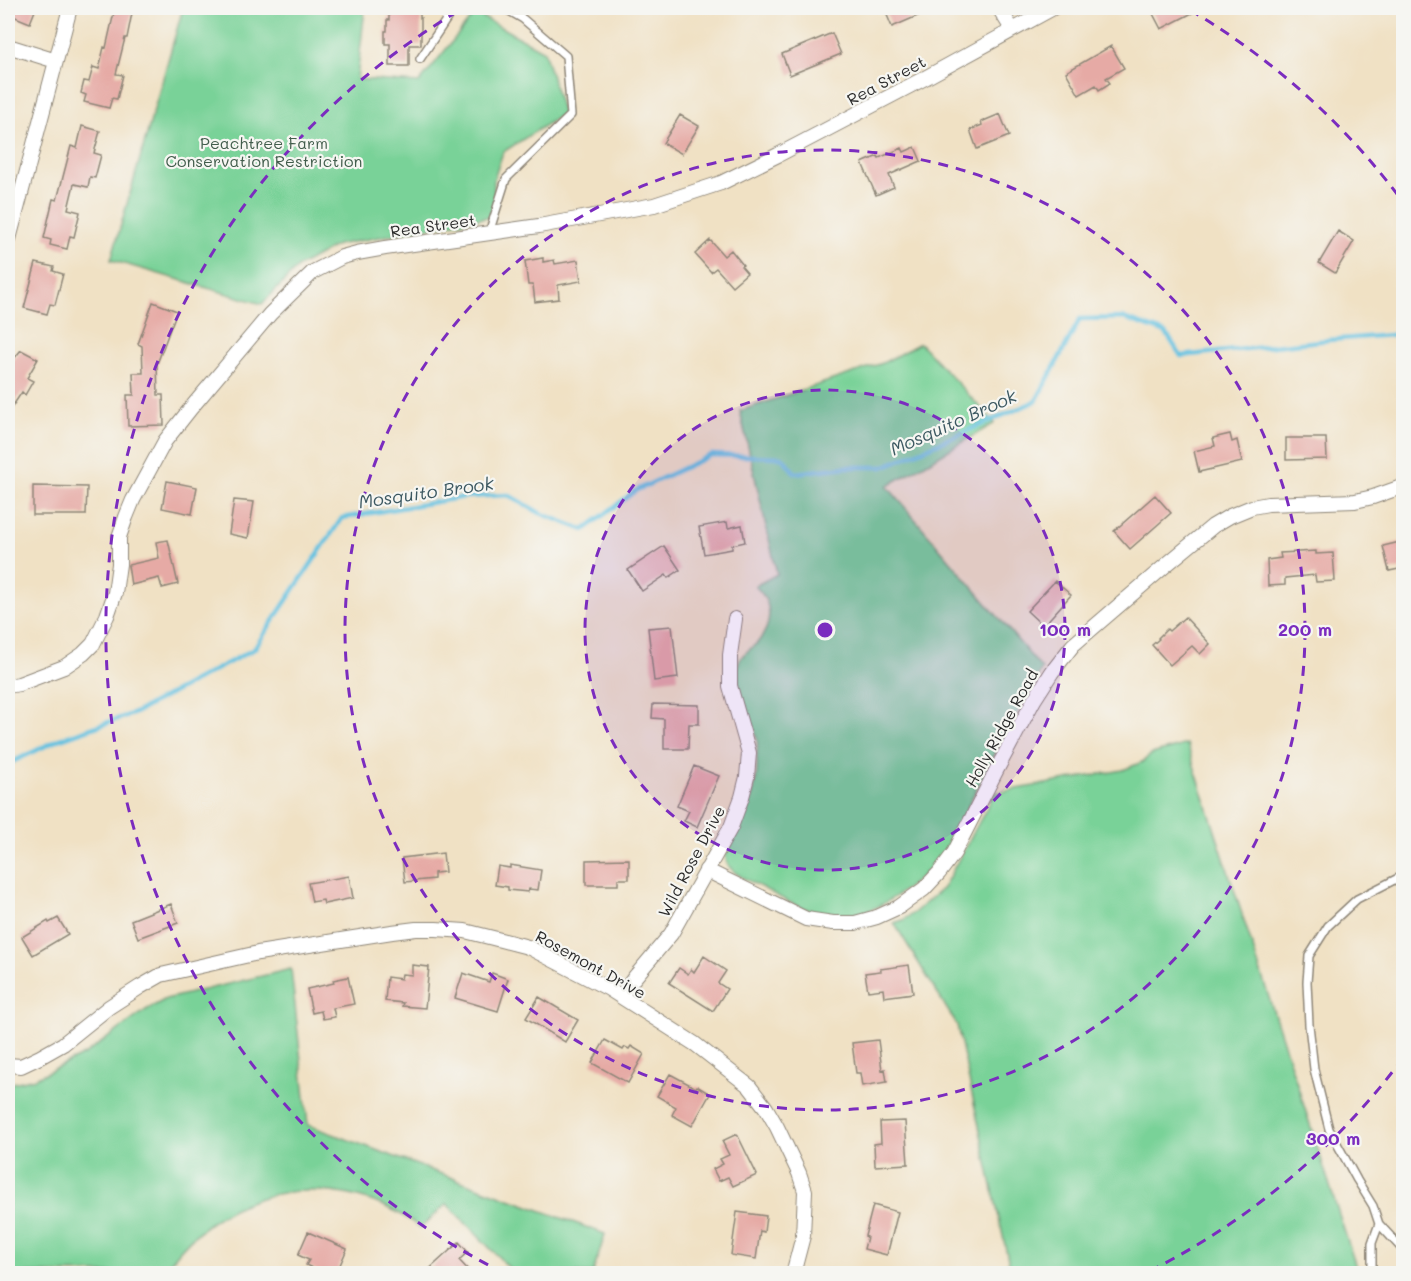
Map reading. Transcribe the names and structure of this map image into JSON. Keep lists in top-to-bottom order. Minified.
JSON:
{"streets":{"street":["Rea Street","Holly Ridge Road","Wild Rose Drive","Rosemont Drive"]},"crossings":[["Holly Ridge Road","Wild Rose Drive"],["Wild Rose Drive","Rosemont Drive"]],"water":["Mosquito Brook"],"parks":["Peachtree Farm Conservation Restriction"],"rings":["100 m","200 m","300 m"]}
